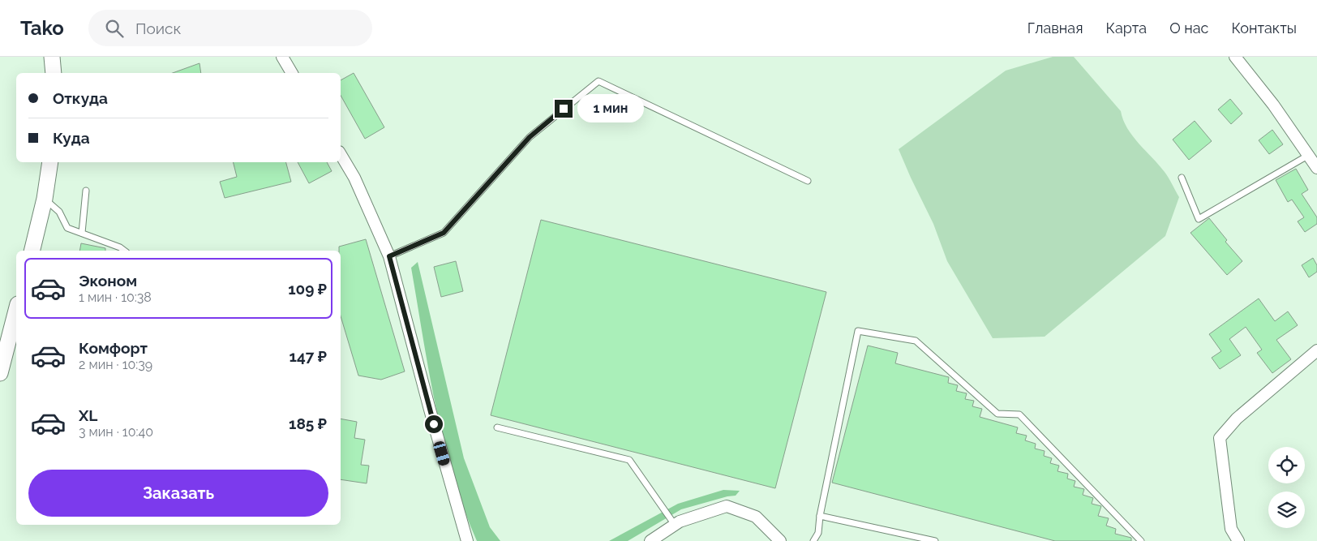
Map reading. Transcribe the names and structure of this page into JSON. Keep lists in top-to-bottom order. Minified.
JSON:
{"page":{"header":"Tako","search":"Поиск","nav":["Главная","Карта","О нас","Контакты"],"banner":["Откуда","Куда"],"bubble":"1 мин","list":[{"name":"Эконом","note":"1 мин · 10:38","value":"109 ₽"},{"name":"Комфорт","note":"2 мин · 10:39","value":"147 ₽"},{"name":"XL","note":"3 мин · 10:40","value":"185 ₽"}],"buttons":"Заказать"}}
